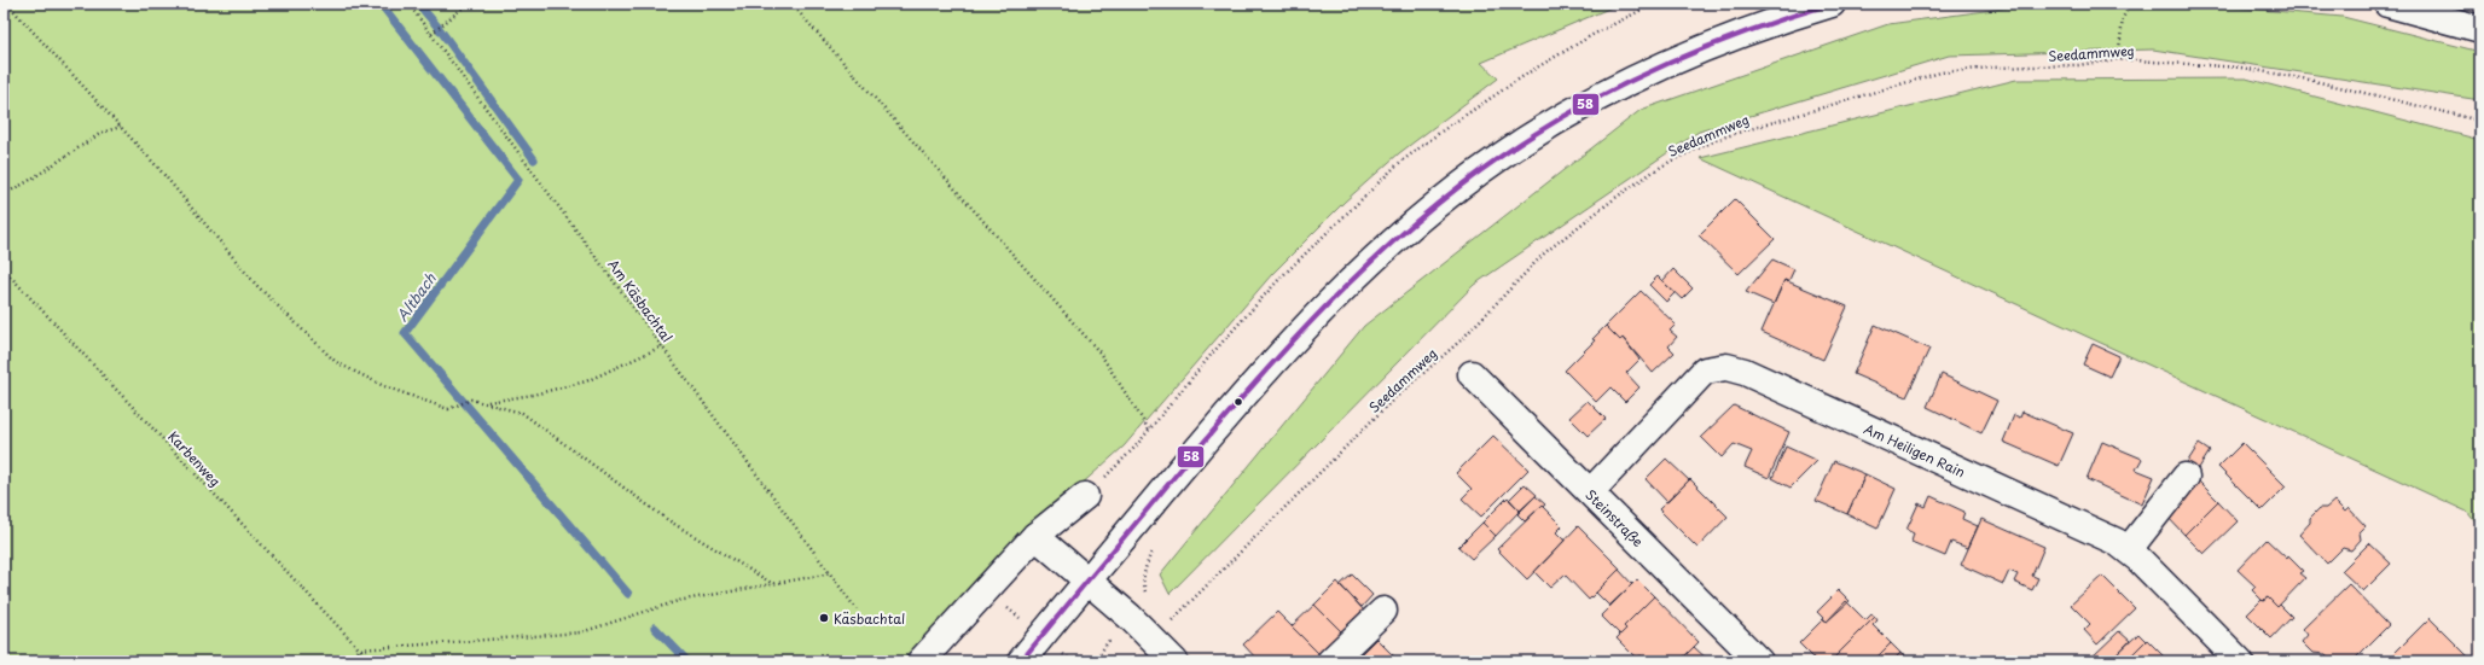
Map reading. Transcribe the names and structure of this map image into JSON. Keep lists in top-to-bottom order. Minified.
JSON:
{"streets":{"street":["Am Heiligen Rain","Steinstraße"],"path":["Seedammweg","Am Käsbachtal","Karbenweg"]},"crossings":[["Am Heiligen Rain","Steinstraße"]],"water":["Altbach"],"places":["Käsbachtal"],"lines":["transit line 58"]}
